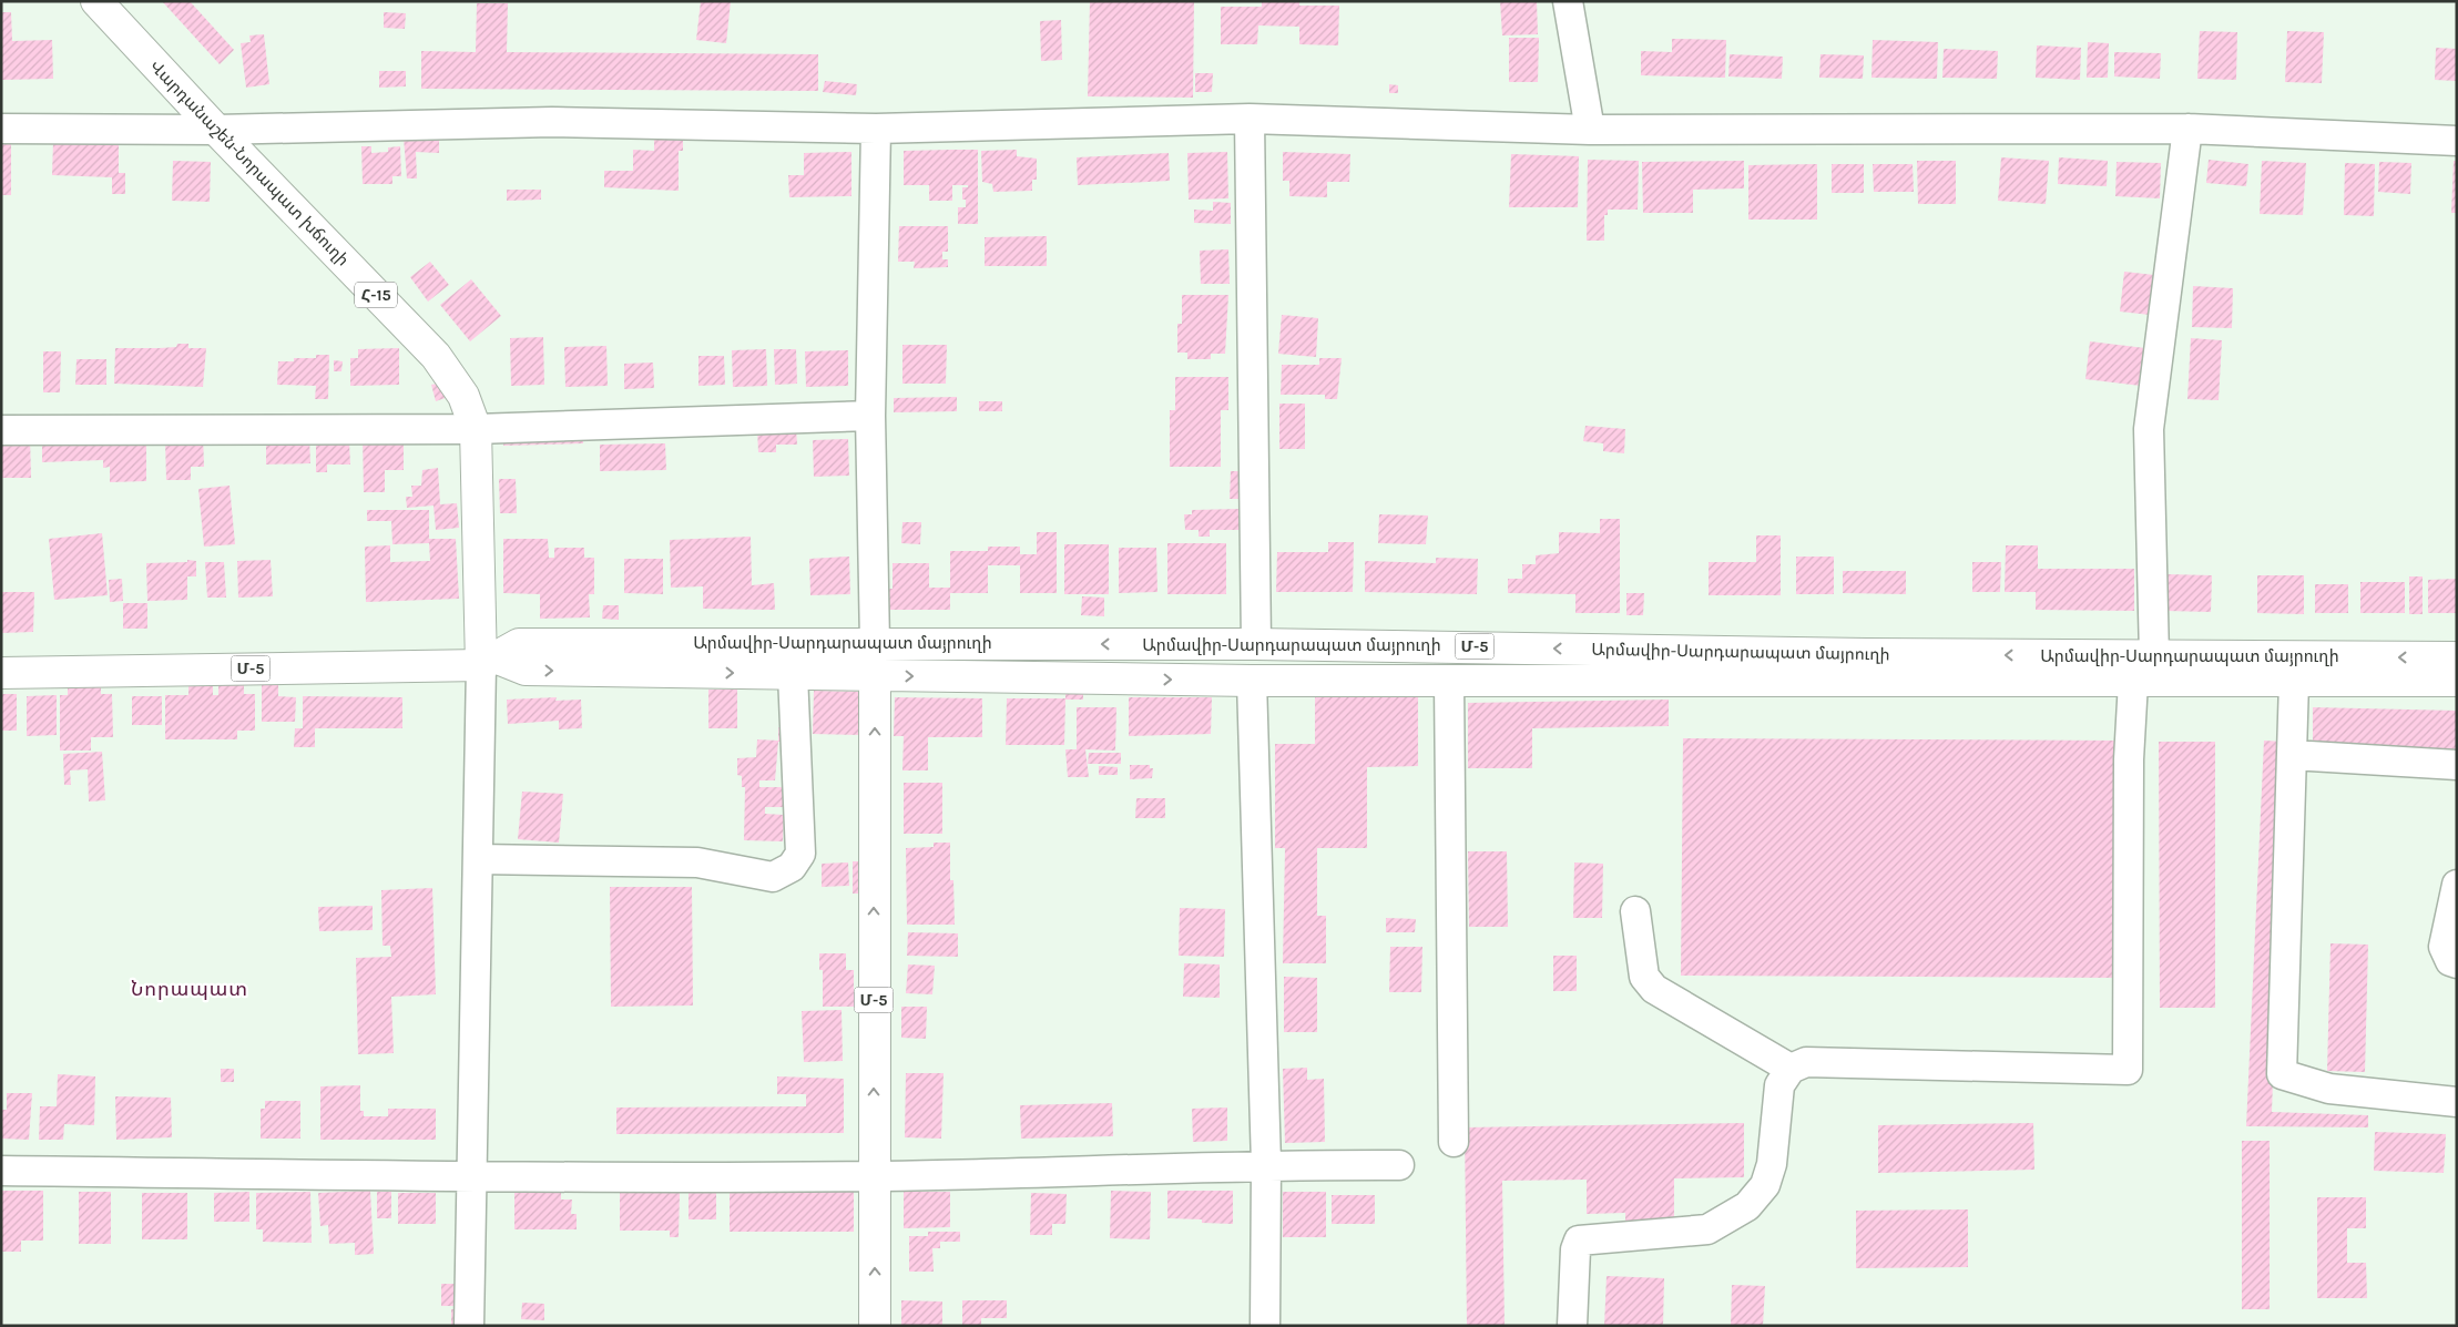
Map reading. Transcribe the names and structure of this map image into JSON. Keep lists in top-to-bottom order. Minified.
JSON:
{"streets":{"main road":["Վարդանաշեն-Նորապատ խճուղի","Հ-15","Արմավիր-Սարդարապատ մայրուղի","Մ-5"]},"crossings":[["Վարդանաշեն-Նորապատ խճուղի","Արմավիր-Սարդարապատ մայրուղի"]],"districts":["Նորապատ"]}
